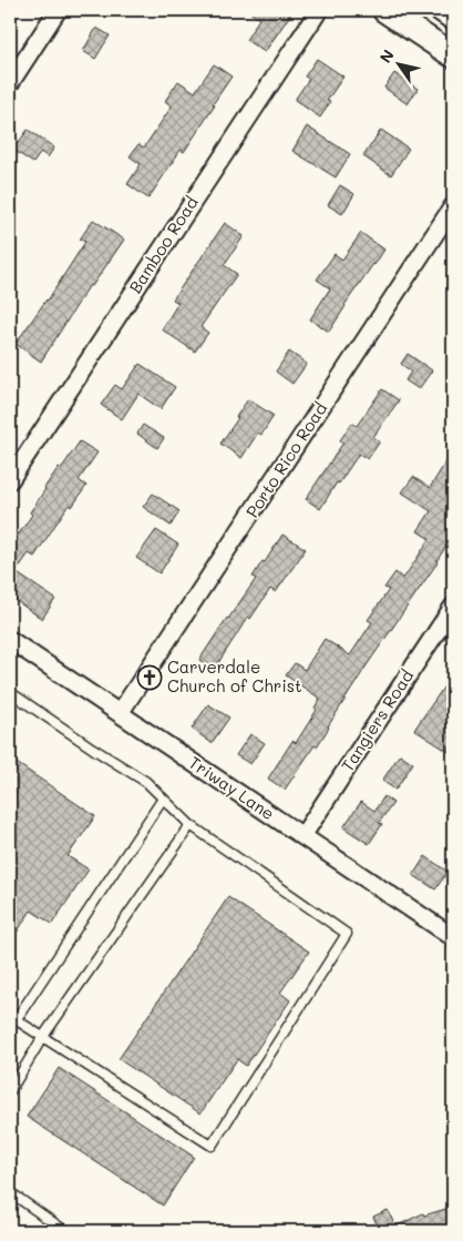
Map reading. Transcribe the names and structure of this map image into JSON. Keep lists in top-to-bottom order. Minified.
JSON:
{"streets":{"street":["Bamboo Road","Porto Rico Road","Tangiers Road","Triway Lane"]},"crossings":[["Porto Rico Road","Triway Lane"],["Tangiers Road","Triway Lane"]],"places":{"church":["Carverdale Church of Christ"]},"north":"top left"}
